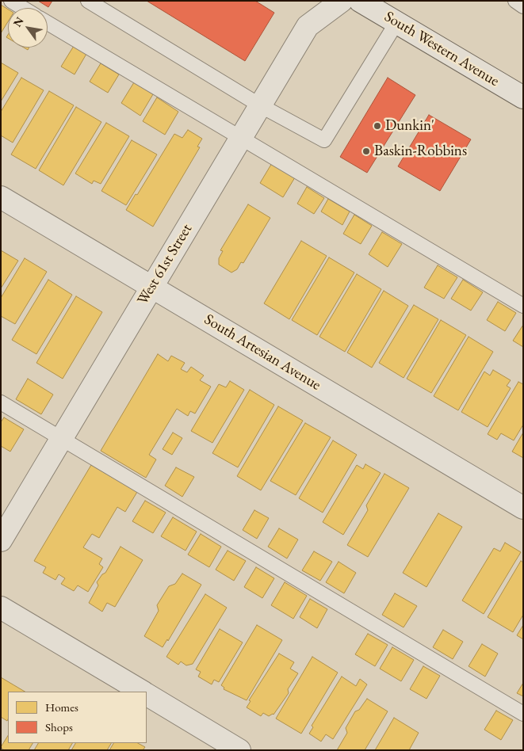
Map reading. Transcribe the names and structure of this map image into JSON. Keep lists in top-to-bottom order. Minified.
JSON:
{"streets":{"street":["South Western Avenue","West 61st Street","South Artesian Avenue"]},"crossings":[["West 61st Street","South Artesian Avenue"]],"places":["Dunkin'","Baskin-Robbins"],"legend":["Homes","Shops"],"north":"top left"}
